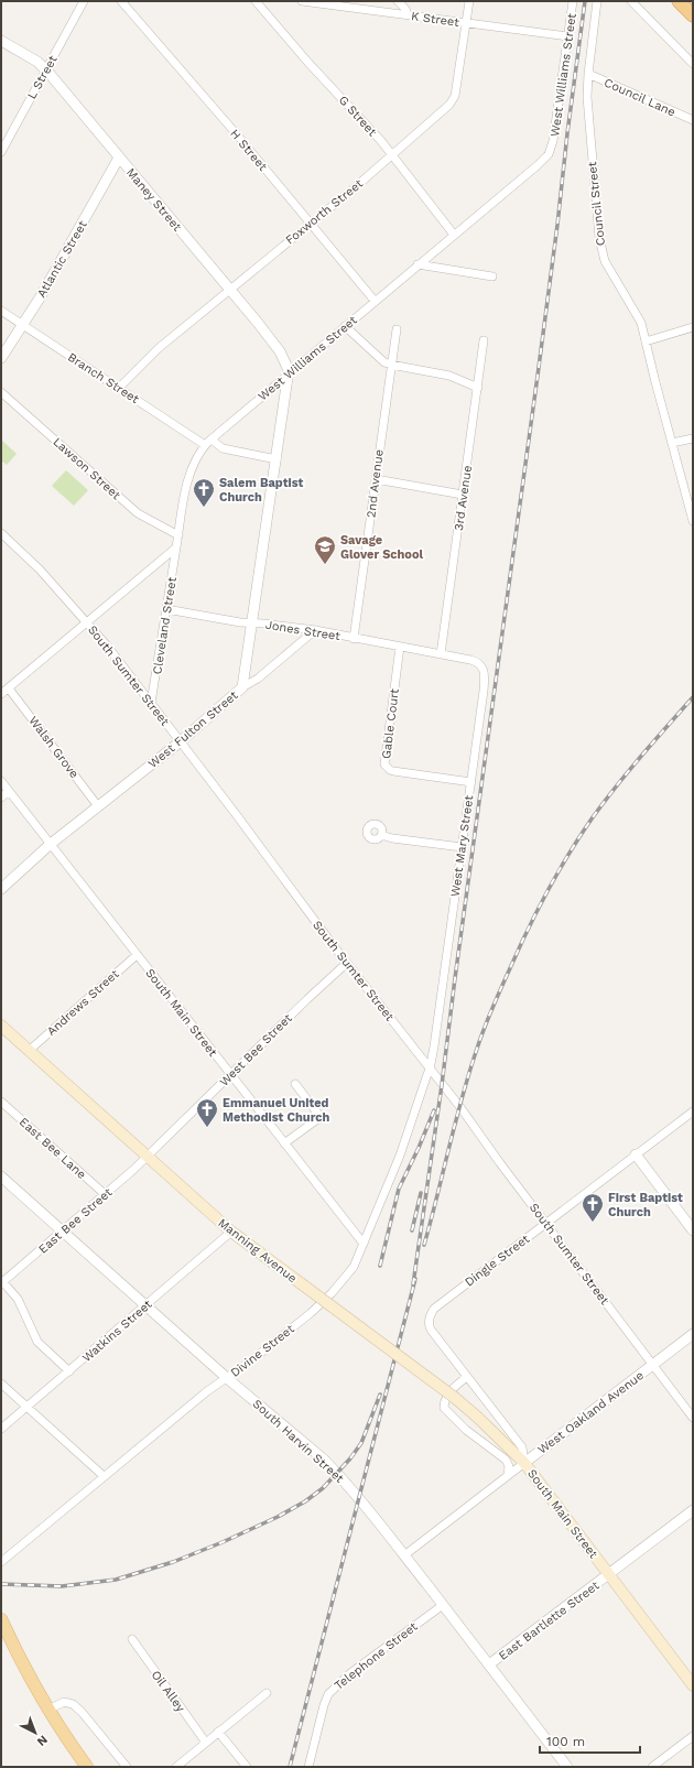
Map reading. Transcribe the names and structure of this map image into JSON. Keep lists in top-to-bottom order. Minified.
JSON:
{"streets":{"main road":["South Main Street","Manning Avenue"],"street":["K Street","West Williams Street","L Street","Council Lane","G Street","H Street","Maney Street","Council Street","Foxworth Street","Atlantic Street","Branch Street","Lawson Street","2nd Avenue","3rd Avenue","Cleveland Street","Jones Street","South Sumter Street","Gable Court","West Fulton Street","Walsh Grove","West Mary Street","Andrews Street","West Bee Street","East Bee Lane","East Bee Street","Dingle Street","Watkins Street","Divine Street","West Oakland Avenue","South Harvin Street","East Bartlette Street","Telephone Street","Oil Alley"]},"crossings":[["K Street","West Williams Street"],["K Street","Foxworth Street"],["West Williams Street","G Street"],["West Williams Street","H Street"],["West Williams Street","Maney Street"],["West Williams Street","Branch Street"],["West Williams Street","Lawson Street"],["West Williams Street","Cleveland Street"],["West Williams Street","West Fulton Street"],["L Street","Maney Street"],["Council Lane","Council Street"],["G Street","Foxworth Street"],["H Street","Foxworth Street"],["Maney Street","Foxworth Street"],["Maney Street","Atlantic Street"],["Maney Street","West Fulton Street"],["Foxworth Street","Branch Street"],["Atlantic Street","Branch Street"],["2nd Avenue","Jones Street"],["3rd Avenue","Jones Street"],["3rd Avenue","West Mary Street"],["Cleveland Street","Jones Street"],["Cleveland Street","South Sumter Street"],["Jones Street","Gable Court"],["Jones Street","West Fulton Street"],["Jones Street","West Mary Street"],["South Sumter Street","West Fulton Street"],["South Sumter Street","West Mary Street"],["South Sumter Street","West Bee Street"],["South Sumter Street","Dingle Street"],["South Sumter Street","Divine Street"],["South Sumter Street","West Oakland Avenue"],["Gable Court","West Mary Street"],["West Fulton Street","Walsh Grove"],["West Fulton Street","South Main Street"],["West Mary Street","Divine Street"],["Andrews Street","South Main Street"],["Andrews Street","Manning Avenue"],["South Main Street","West Bee Street"],["South Main Street","Manning Avenue"],["South Main Street","Dingle Street"],["South Main Street","Divine Street"],["South Main Street","West Oakland Avenue"],["South Main Street","East Bartlette Street"],["West Bee Street","East Bee Street"],["West Bee Street","Manning Avenue"],["East Bee Lane","East Bee Street"],["East Bee Street","Manning Avenue"],["East Bee Street","South Harvin Street"],["Manning Avenue","Watkins Street"],["Manning Avenue","West Oakland Avenue"],["Watkins Street","South Harvin Street"],["Divine Street","South Harvin Street"],["West Oakland Avenue","South Harvin Street"],["South Harvin Street","East Bartlette Street"],["South Harvin Street","Telephone Street"]],"places":{"church":["Salem Baptist Church","Emmanuel United Methodist Church","First Baptist Church"],"school or university":["Savage Glover School"]},"scale_bar":"100 m","north":"bottom right"}
